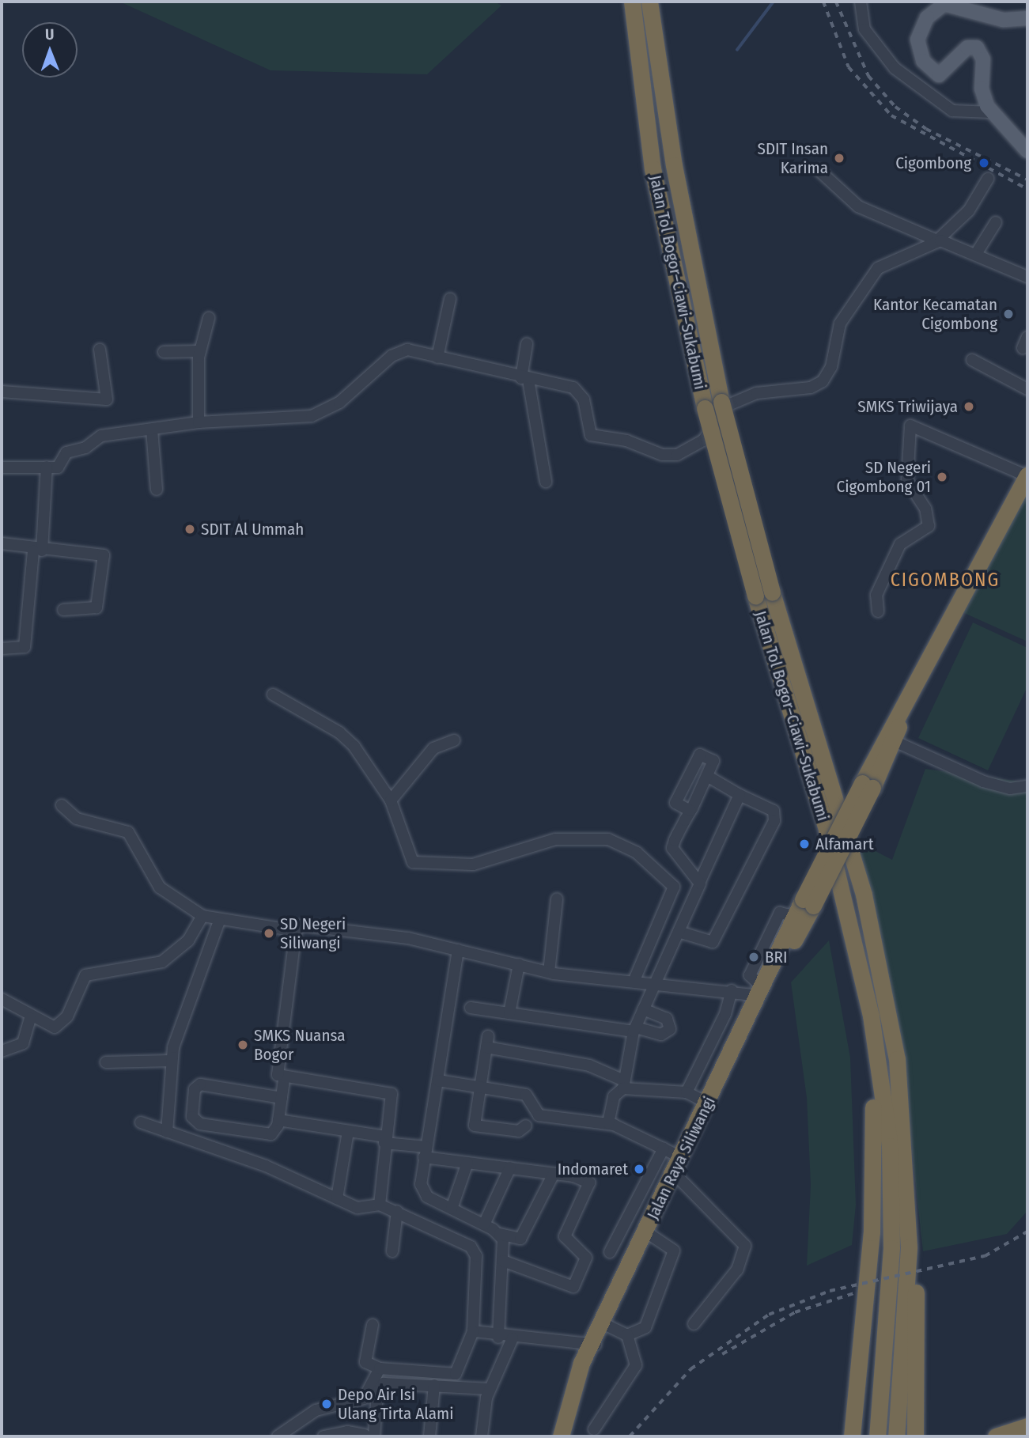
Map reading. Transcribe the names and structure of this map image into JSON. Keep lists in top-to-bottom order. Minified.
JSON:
{"streets":{"highway":["Jalan Tol Bogor–Ciawi–Sukabumi","Jalan Raya Siliwangi"]},"districts":["CIGOMBONG"],"places":["SDIT Insan Karima","Cigombong","Kantor Kecamatan Cigombong","SMKS Triwijaya","SD Negeri Cigombong 01","SDIT Al Ummah","Alfamart","SD Negeri Siliwangi","BRI","SMKS Nuansa Bogor","Indomaret","Depo Air Isi Ulang Tirta Alami"],"north":"top"}
